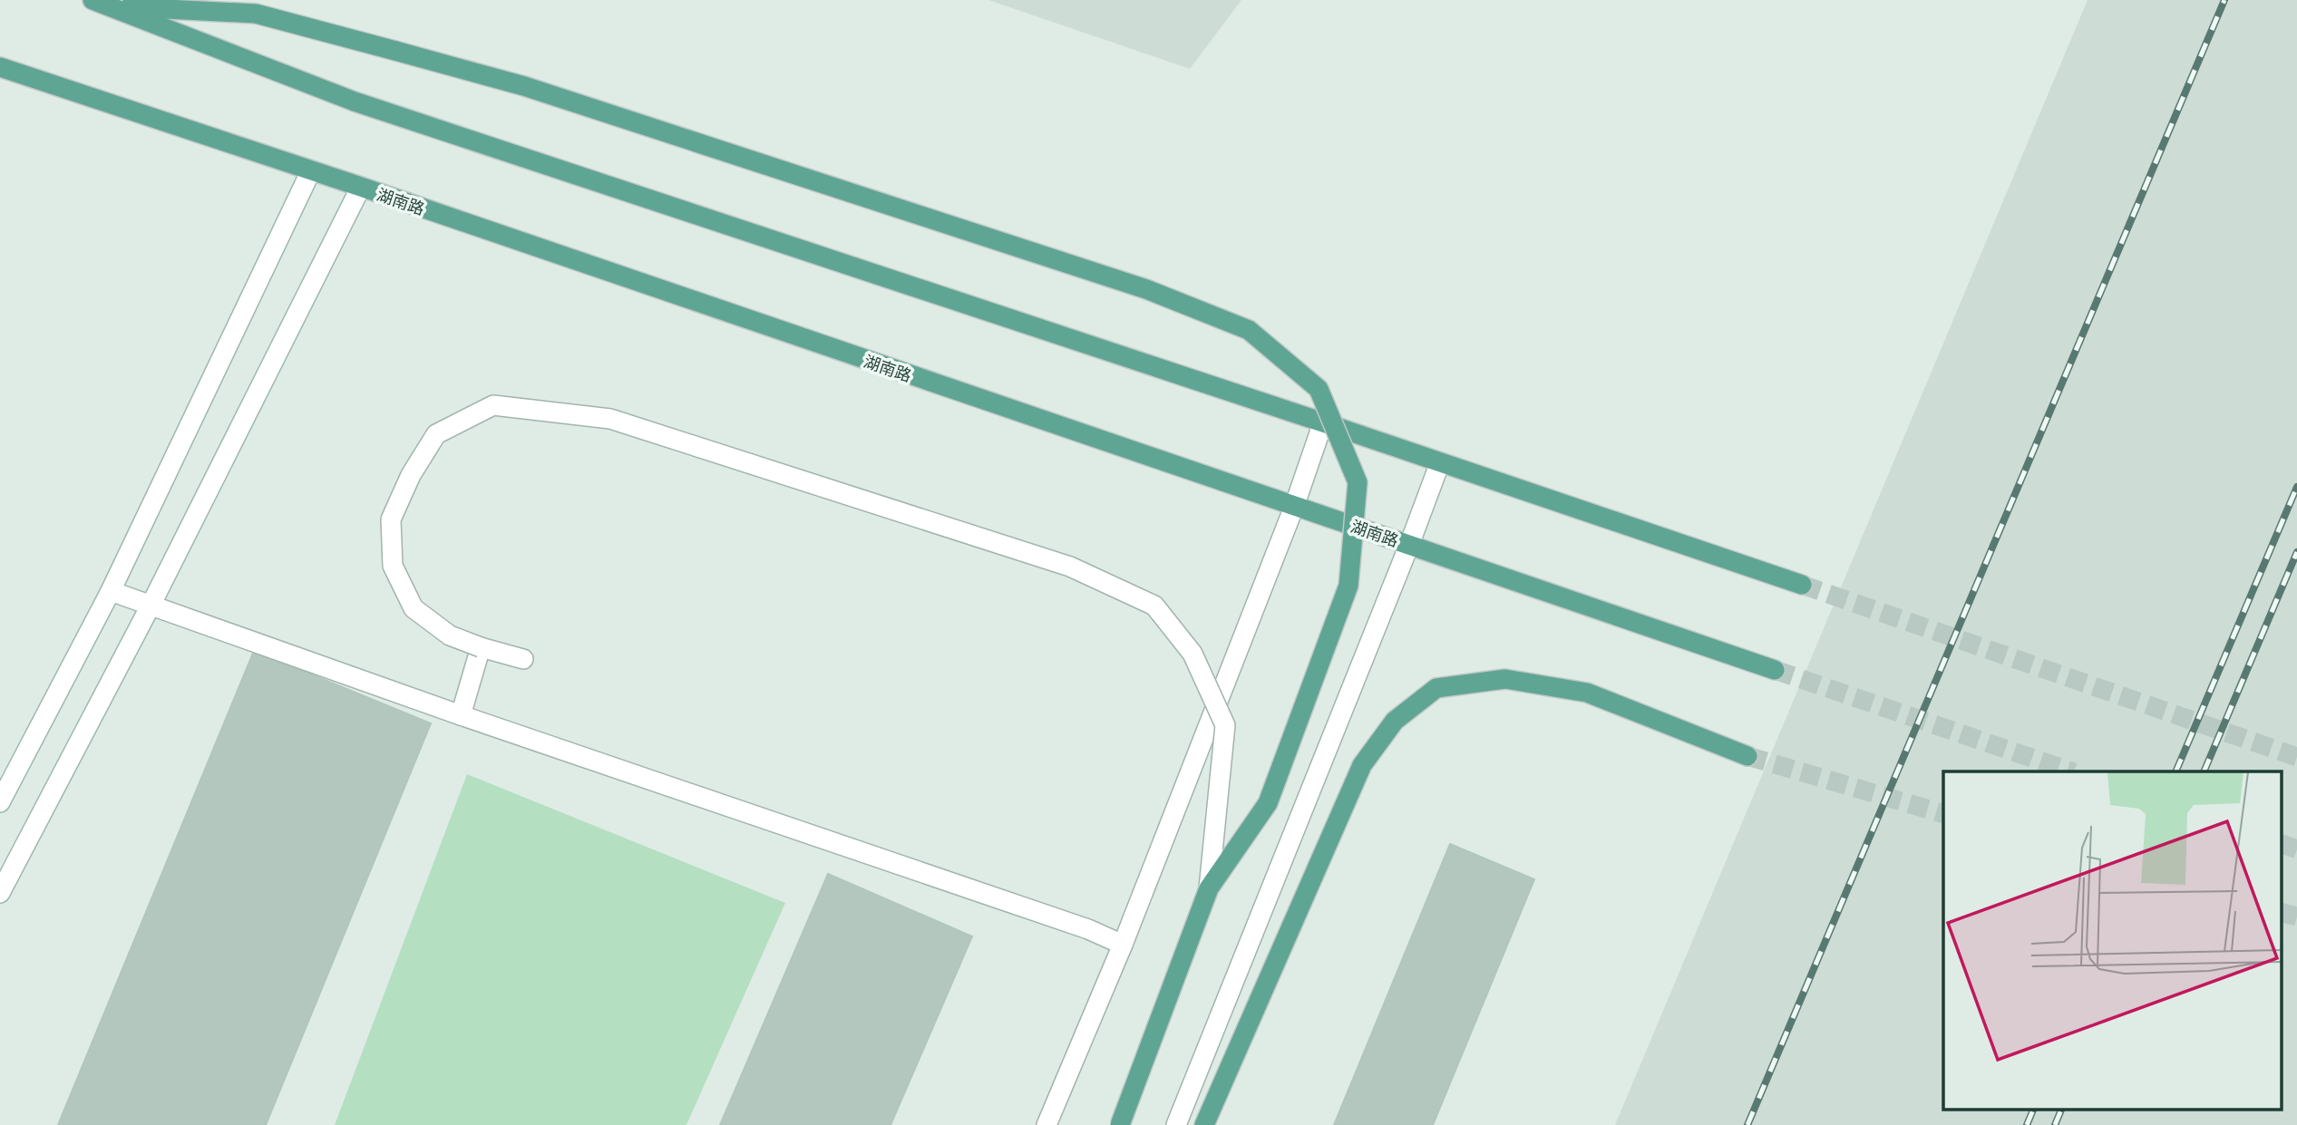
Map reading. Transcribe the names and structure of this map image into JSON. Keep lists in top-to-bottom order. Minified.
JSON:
{"streets":{"main road":["湖南路"]}}
